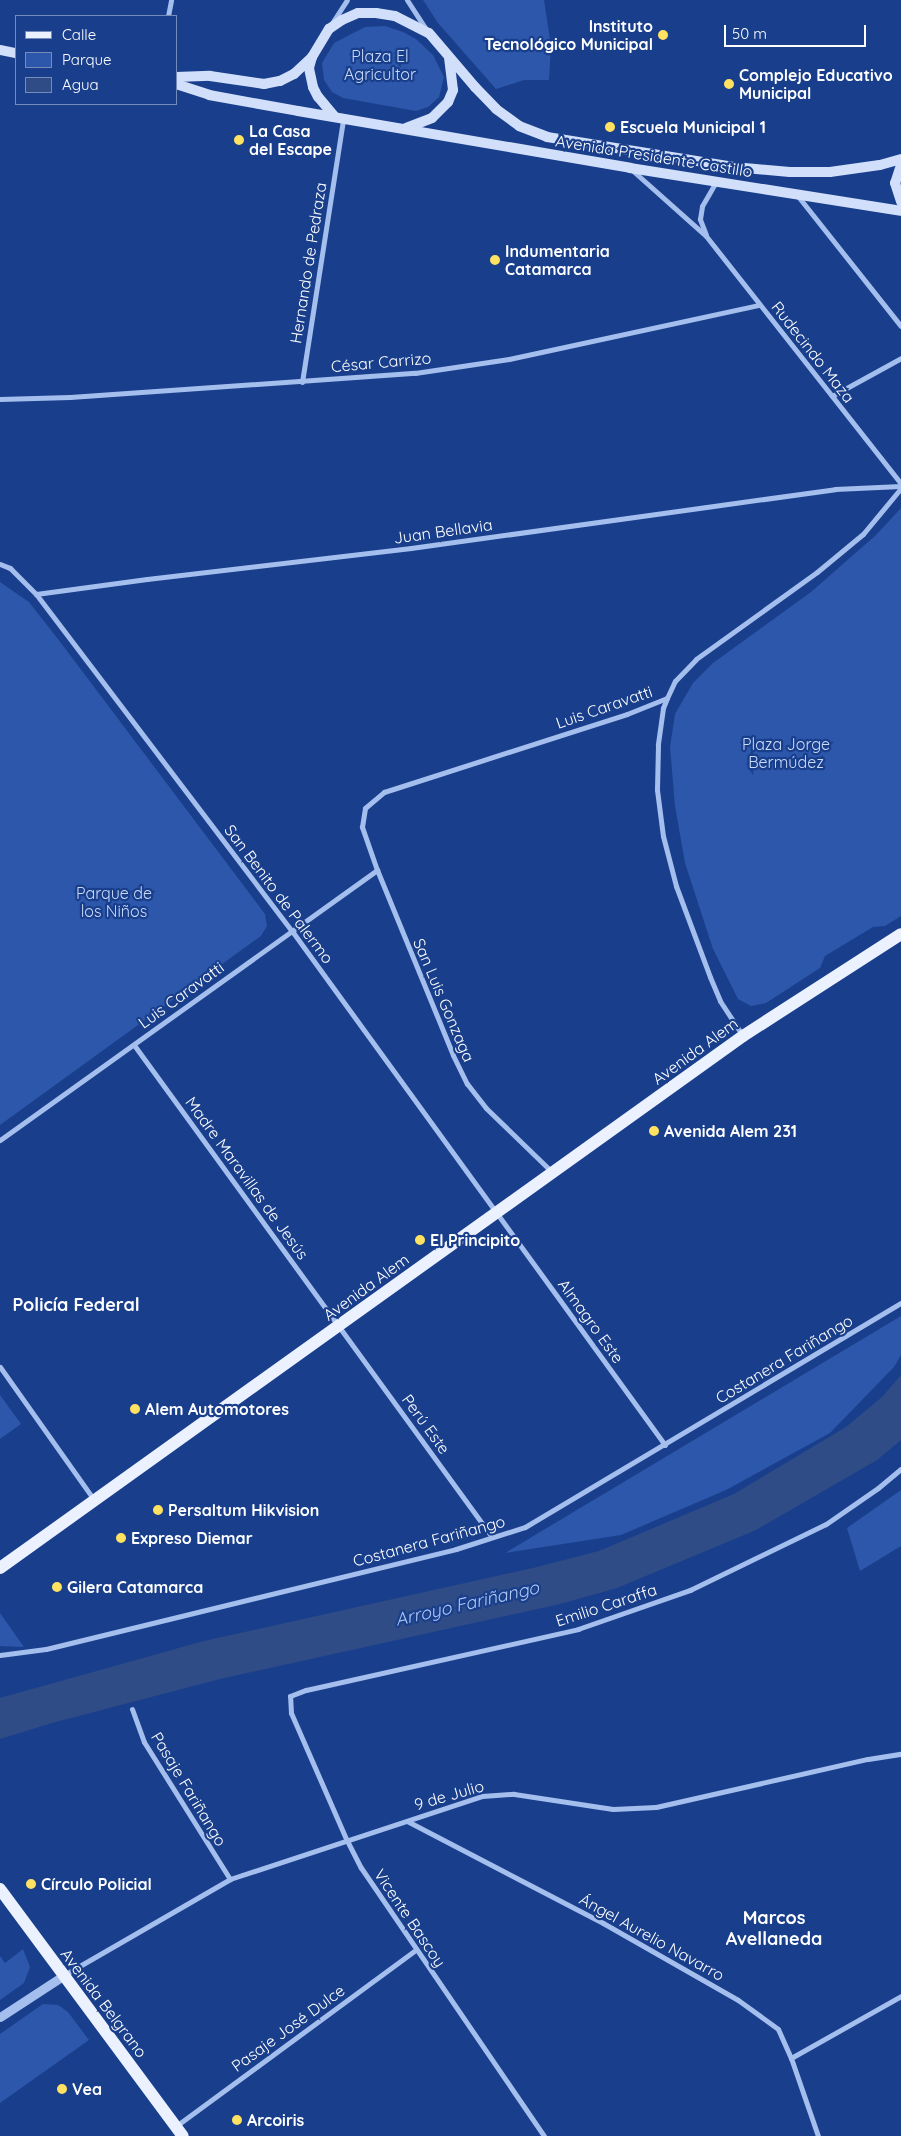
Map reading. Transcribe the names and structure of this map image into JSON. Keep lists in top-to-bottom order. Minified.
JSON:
{"streets":{"main road":["Avenida Presidente Castillo","Avenida Alem","Avenida Belgrano"],"street":["Hernando de Pedraza","Rudecindo Maza","César Carrizo","Juan Bellavia","Luis Caravatti","San Benito de Palermo","San Luis Gonzaga","Madre Maravillas de Jesús","Almagro Este","Costanera Fariñango","Perú Este","Emilio Caraffa","Pasaje Fariñango","9 de Julio","Vicente Bascoy","Ángel Aurelio Navarro","Pasaje José Dulce"]},"crossings":[["Avenida Presidente Castillo","Hernando de Pedraza"],["Avenida Presidente Castillo","Rudecindo Maza"],["Hernando de Pedraza","César Carrizo"],["Rudecindo Maza","César Carrizo"],["Rudecindo Maza","Juan Bellavia"],["Rudecindo Maza","Luis Caravatti"],["Juan Bellavia","Luis Caravatti"],["Juan Bellavia","San Benito de Palermo"],["Luis Caravatti","San Benito de Palermo"],["Luis Caravatti","San Luis Gonzaga"],["Luis Caravatti","Madre Maravillas de Jesús"],["San Benito de Palermo","Avenida Alem"],["San Benito de Palermo","Almagro Este"],["San Luis Gonzaga","Avenida Alem"],["Avenida Alem","Madre Maravillas de Jesús"],["Avenida Alem","Almagro Este"],["Avenida Alem","Perú Este"],["Madre Maravillas de Jesús","Perú Este"],["Almagro Este","Costanera Fariñango"],["Costanera Fariñango","Perú Este"],["Emilio Caraffa","Vicente Bascoy"],["Pasaje Fariñango","9 de Julio"],["9 de Julio","Vicente Bascoy"],["9 de Julio","Ángel Aurelio Navarro"],["9 de Julio","Avenida Belgrano"],["Vicente Bascoy","Pasaje José Dulce"],["Avenida Belgrano","Pasaje José Dulce"]],"districts":["Policía Federal","Marcos Avellaneda"],"water":["Arroyo Fariñango"],"parks":["Plaza El Agricultor","Plaza Jorge Bermúdez","Parque de los Niños"],"places":["Instituto Tecnológico Municipal","Complejo Educativo Municipal","Escuela Municipal 1","La Casa del Escape","Indumentaria Catamarca","Avenida Alem 231","El Principito","Alem Automotores","Persaltum Hikvision","Expreso Diemar","Gilera Catamarca","Círculo Policial","Vea","Arcoiris"],"legend":["Calle","Parque","Agua"],"scale_bar":"50 m"}
